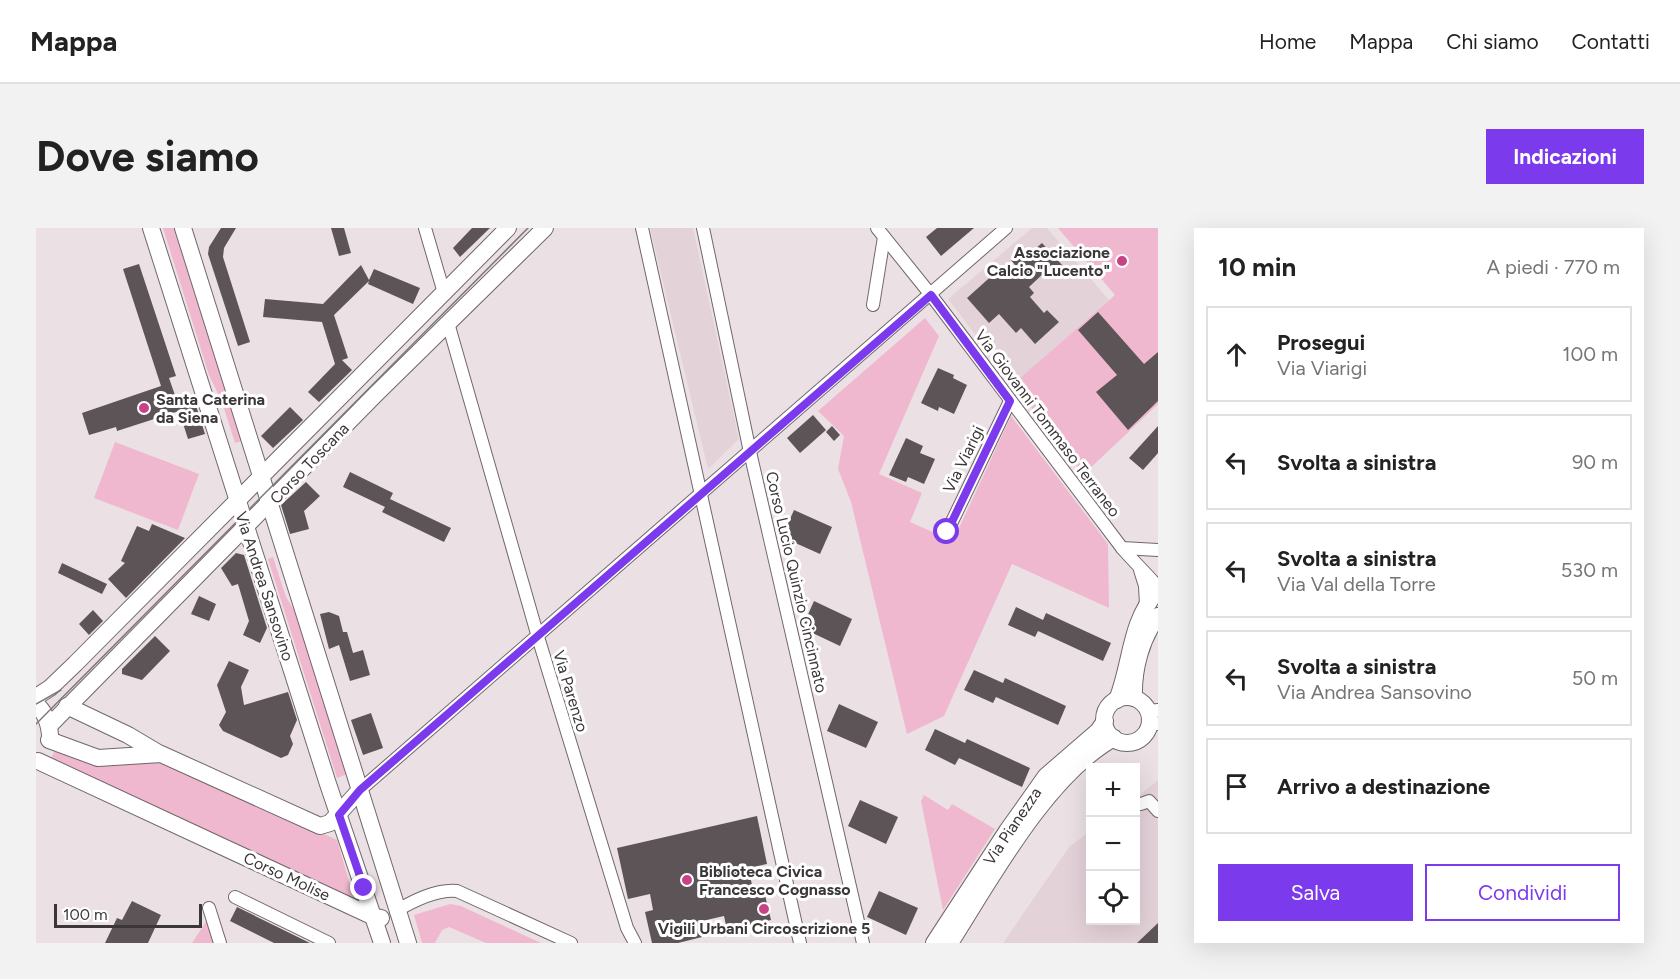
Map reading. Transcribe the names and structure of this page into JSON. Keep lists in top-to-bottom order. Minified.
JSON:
{"streets":{"street":["Via Giovanni Tommaso Terraneo","Via Viarigi","Corso Toscana","Corso Lucio Quinzio Cincinnato","Via Andrea Sansovino","Via Parenzo","Via Pianezza","Corso Molise"]},"crossings":[["Via Giovanni Tommaso Terraneo","Via Viarigi"],["Via Giovanni Tommaso Terraneo","Via Pianezza"],["Corso Toscana","Via Andrea Sansovino"],["Corso Toscana","Via Parenzo"],["Corso Toscana","Corso Molise"],["Via Andrea Sansovino","Corso Molise"]],"places":["Associazione Calcio \"Lucento\"","Santa Caterina da Siena","Biblioteca Civica Francesco Cognasso","Vigili Urbani Circoscrizione 5"],"scale_bar":"100 m","page":{"header":"Mappa","nav":["Home","Mappa","Chi siamo","Contatti"],"buttons":["Indicazioni",["Salva","Condividi"]],"title":"Dove siamo","heading":["10 min","A piedi · 770 m"],"list":[["Prosegui","Via Viarigi","100 m"],["Svolta a sinistra","90 m"],["Svolta a sinistra","Via Val della Torre","530 m"],["Svolta a sinistra","Via Andrea Sansovino","50 m"],"Arrivo a destinazione"],"map_buttons":["+","−"],"scale":"100 m"}}
